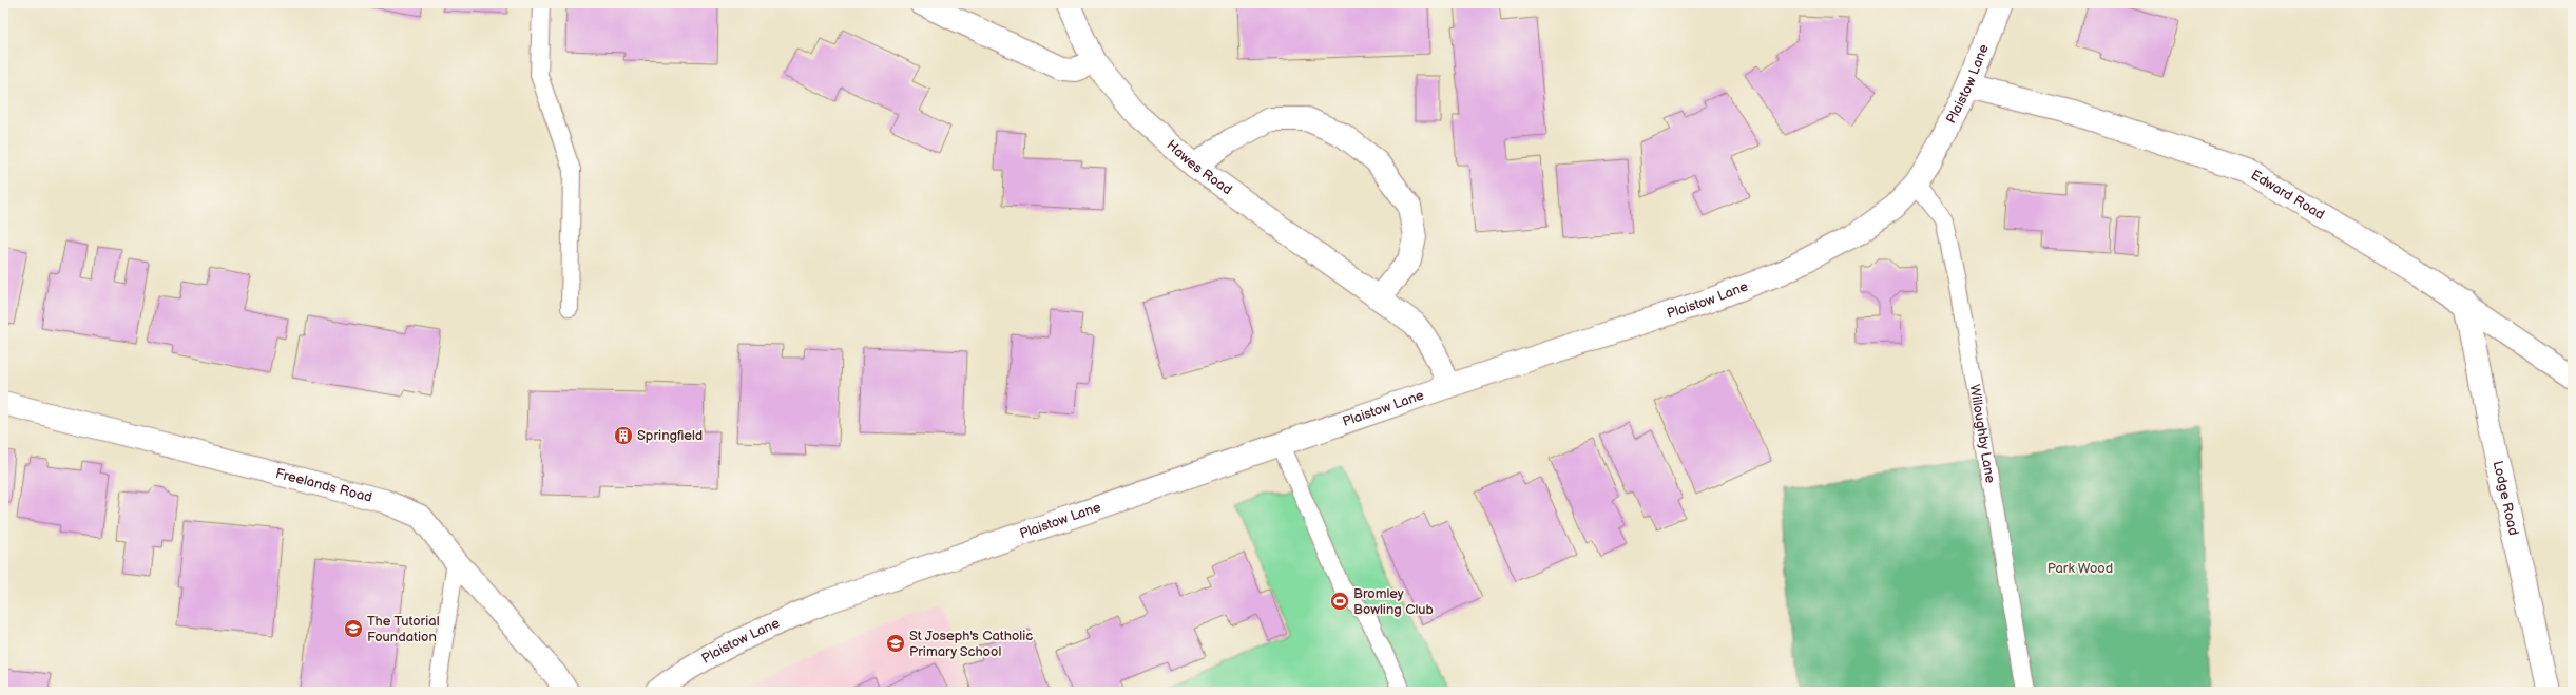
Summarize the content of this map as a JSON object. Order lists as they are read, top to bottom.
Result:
{
  "streets": {
    "street": [
      "Plaistow Lane",
      "Hawes Road",
      "Edward Road",
      "Freelands Road",
      "Lodge Road"
    ],
    "lane": ["Willoughby Lane"]
  },
  "crossings": [
    ["Plaistow Lane", "Hawes Road"],
    ["Plaistow Lane", "Edward Road"],
    ["Plaistow Lane", "Willoughby Lane"],
    ["Edward Road", "Lodge Road"]
  ],
  "parks": ["Park Wood"],
  "places": {
    "building": ["Springfield"],
    "sports": ["Bromley Bowling Club"],
    "school or university": ["The Tutorial Foundation", "St Joseph's Catholic Primary School"]
  }
}
